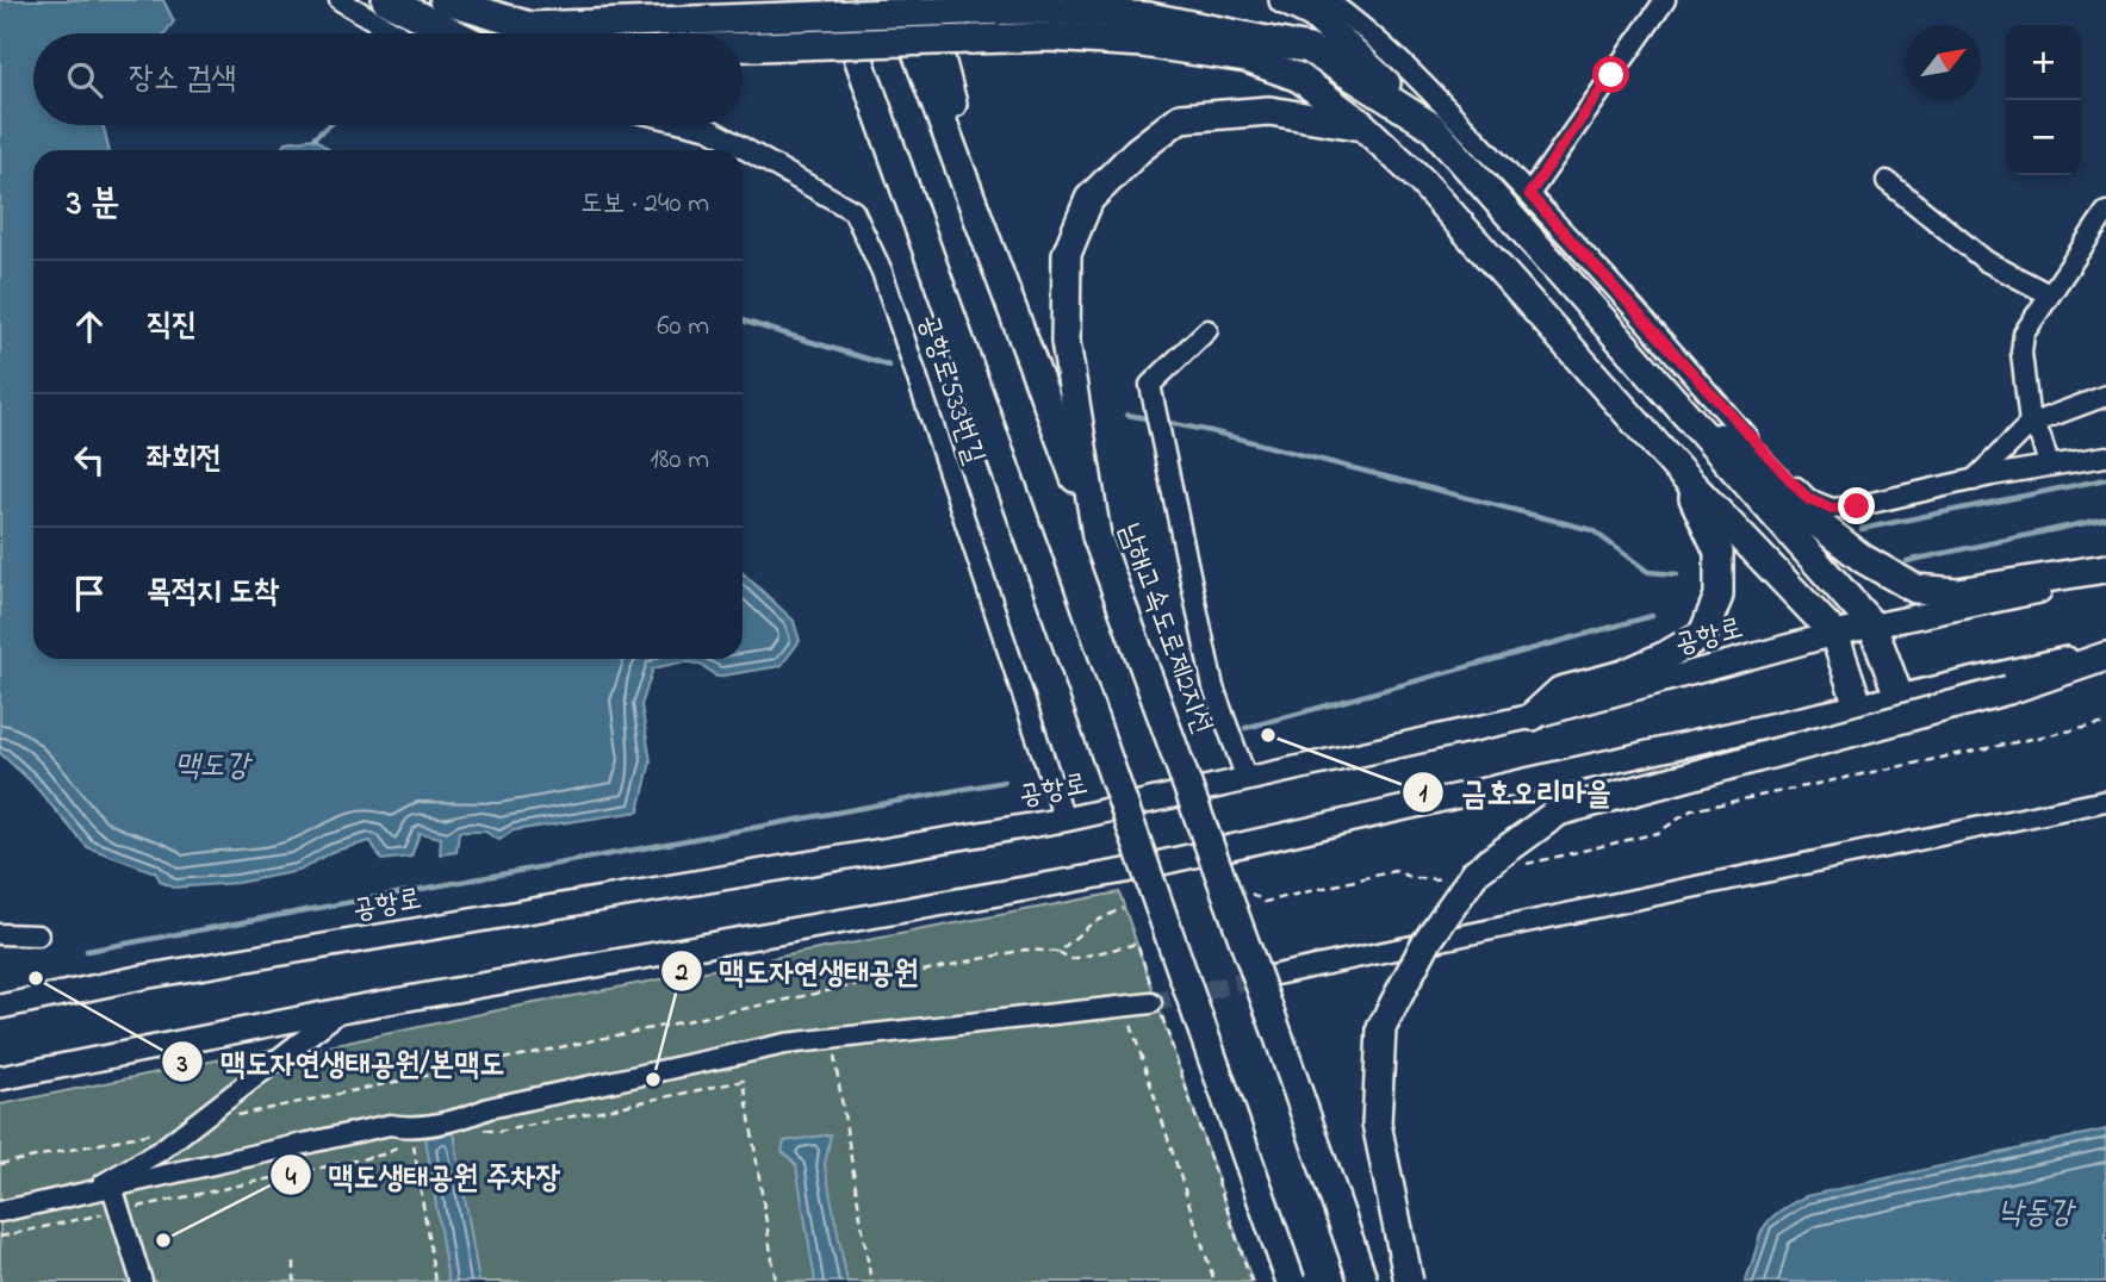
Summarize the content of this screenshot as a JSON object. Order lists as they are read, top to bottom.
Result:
{
  "streets": {
    "highway": ["남해고속도로제2지선"],
    "main road": ["공항로"],
    "street": ["공항로533번길"]
  },
  "crossings": [
    ["공항로533번길", "공항로"]
  ],
  "water": ["맥도강", "낙동강"],
  "places": [
    "금호오리마을",
    "맥도자연생태공원/본맥도",
    "맥도자연생태공원",
    "맥도생태공원 주차장"
  ],
  "north": "top right",
  "page": {
    "map_buttons": ["+", "−"],
    "search": "장소 검색",
    "heading": ["3 분", "도보 · 240 m"],
    "list": [
      ["직진", "60 m"],
      ["좌회전", "180 m"],
      "목적지 도착"
    ]
  }
}
